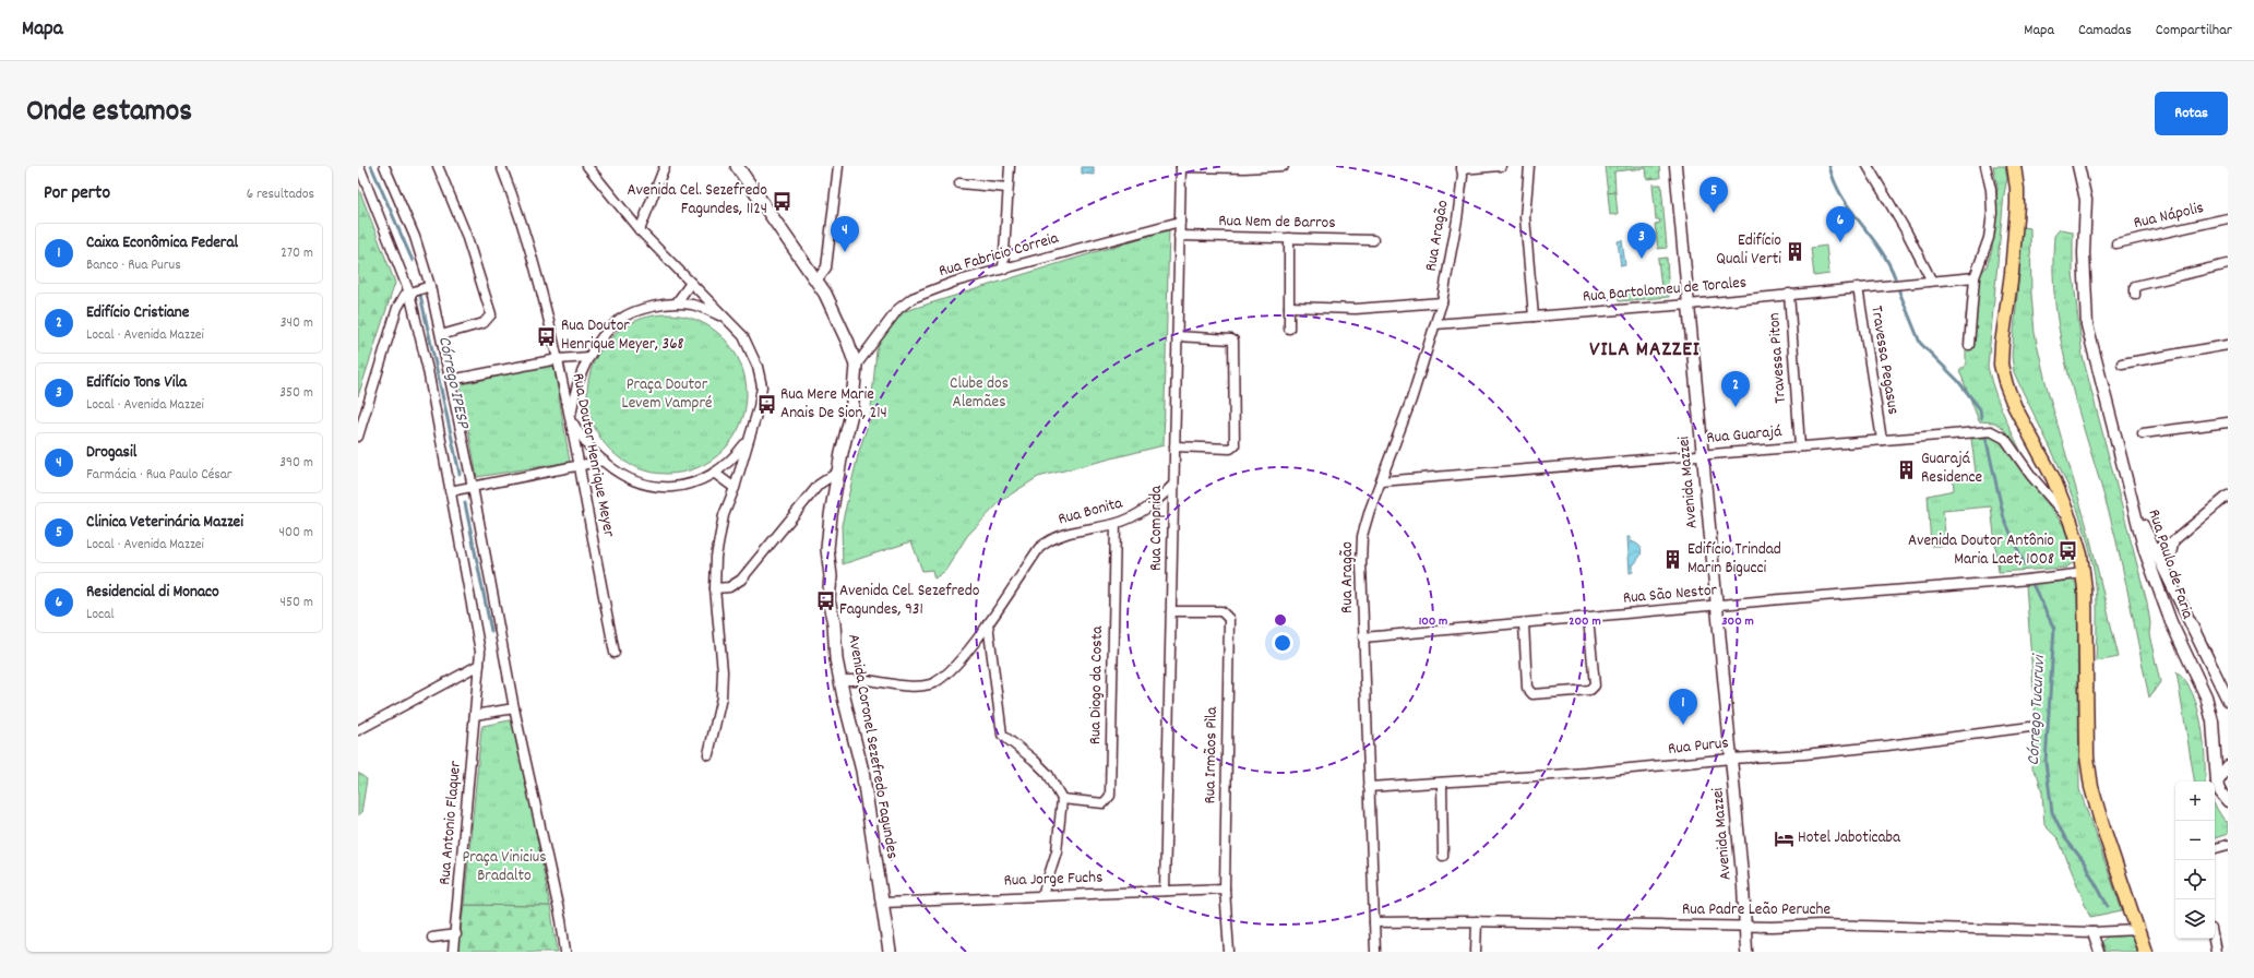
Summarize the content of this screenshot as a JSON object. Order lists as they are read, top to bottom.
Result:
{
  "streets": {
    "main road": ["Avenida Coronel Sezefredo Fagundes"],
    "street": [
      "Rua Nápolis",
      "Rua Nem de Barros",
      "Rua Aragão",
      "Rua Fabricio Correia",
      "Rua Bartolomeu de Torales",
      "Travessa Piton",
      "Travessa Pegasus",
      "Rua Guarajá",
      "Rua Doutor Henrique Meyer",
      "Avenida Mazzei",
      "Rua Bonita",
      "Rua Comprida",
      "Rua Paulo de Faria",
      "Rua São Nestor",
      "Rua Diogo da Costa",
      "Rua Purus",
      "Rua Irmãos Pìla",
      "Rua Antonio Flaquer",
      "Rua Jorge Fuchs",
      "Rua Padre Leão Peruche"
    ]
  },
  "crossings": [
    ["Rua Nem de Barros", "Rua Comprida"],
    ["Rua Aragão", "Rua Bartolomeu de Torales"],
    ["Rua Aragão", "Rua Guarajá"],
    ["Rua Aragão", "Rua São Nestor"],
    ["Rua Aragão", "Rua Purus"],
    ["Rua Aragão", "Rua Padre Leão Peruche"],
    ["Rua Fabricio Correia", "Rua Comprida"],
    ["Rua Fabricio Correia", "Avenida Coronel Sezefredo Fagundes"],
    ["Rua Bartolomeu de Torales", "Travessa Piton"],
    ["Rua Bartolomeu de Torales", "Travessa Pegasus"],
    ["Rua Bartolomeu de Torales", "Avenida Mazzei"],
    ["Travessa Piton", "Rua Guarajá"],
    ["Travessa Pegasus", "Rua Guarajá"],
    ["Rua Guarajá", "Avenida Mazzei"],
    ["Avenida Mazzei", "Rua São Nestor"],
    ["Avenida Mazzei", "Rua Purus"],
    ["Avenida Mazzei", "Rua Padre Leão Peruche"],
    ["Rua Bonita", "Rua Comprida"],
    ["Rua Bonita", "Rua Diogo da Costa"],
    ["Rua Bonita", "Avenida Coronel Sezefredo Fagundes"],
    ["Rua Comprida", "Rua Irmãos Pìla"],
    ["Rua Comprida", "Rua Jorge Fuchs"],
    ["Avenida Coronel Sezefredo Fagundes", "Rua Jorge Fuchs"],
    ["Rua Irmãos Pìla", "Rua Jorge Fuchs"]
  ],
  "districts": ["VILA MAZZEI"],
  "water": ["Córrego IPESP", "Córrego Tucuruvi"],
  "parks": ["Clube dos Alemães", "Praça Doutor Levem Vampré", "Praça Vinicius Bradalto"],
  "places": {
    "bus stop": [
      "Avenida Cel. Sezefredo Fagundes, 1124",
      "Rua Doutor Henrique Meyer, 368",
      "Rua Mere Marie Anais De Sion, 214",
      "Avenida Doutor Antônio Maria Laet, 1008",
      "Avenida Cel. Sezefredo Fagundes, 931"
    ],
    "building": ["Edifício Quali Verti", "Guarajá Residence", "Edifício Trindad Marin Bigucci"],
    "hotel": ["Hotel Jaboticaba"]
  },
  "page": {
    "header": "Mapa",
    "nav": ["Mapa", "Camadas", "Compartilhar"],
    "title": "Onde estamos",
    "buttons": "Rotas",
    "heading": ["Por perto", "6 resultados"],
    "pins": [
      "5",
      "6",
      "4",
      "3",
      "2",
      "1"
    ],
    "list": [
      {
        "mark": "1",
        "name": "Caixa Econômica Federal",
        "note": "Banco · Rua Purus",
        "value": "270 m"
      },
      {
        "mark": "2",
        "name": "Edifício Cristiane",
        "note": "Local · Avenida Mazzei",
        "value": "340 m"
      },
      {
        "mark": "3",
        "name": "Edifício Tons Vila",
        "note": "Local · Avenida Mazzei",
        "value": "350 m"
      },
      {
        "mark": "4",
        "name": "Drogasil",
        "note": "Farmácia · Rua Paulo César",
        "value": "390 m"
      },
      {
        "mark": "5",
        "name": "Clinica Veterinária Mazzei",
        "note": "Local · Avenida Mazzei",
        "value": "400 m"
      },
      {
        "mark": "6",
        "name": "Residencial di Monaco",
        "note": "Local",
        "value": "450 m"
      }
    ],
    "map_buttons": ["+", "−"]
  },
  "rings": ["100 m", "200 m", "300 m"]
}
